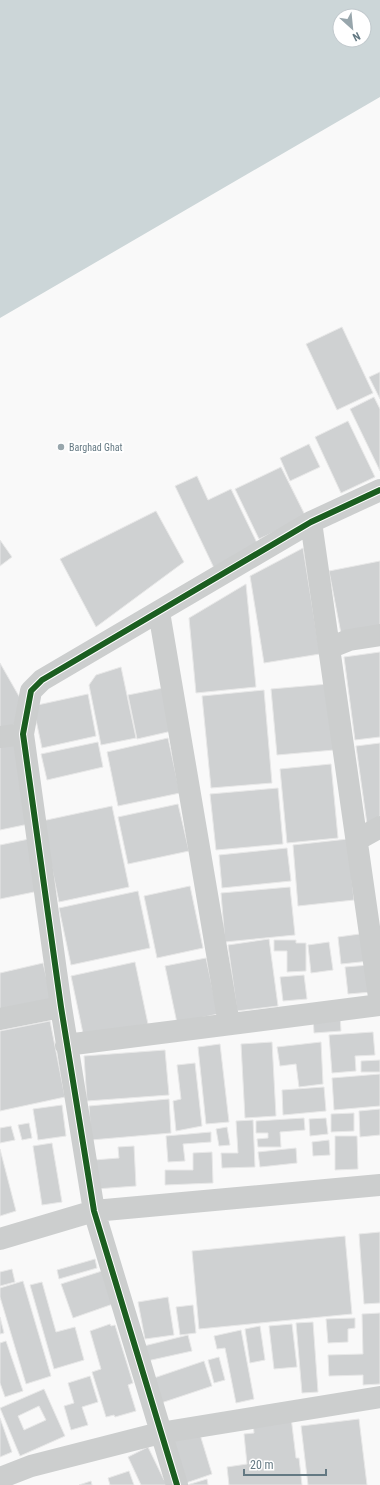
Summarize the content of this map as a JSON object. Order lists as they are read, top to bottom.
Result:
{
  "places": ["Barghad Ghat"],
  "scale_bar": "20 m",
  "north": "bottom right"
}
